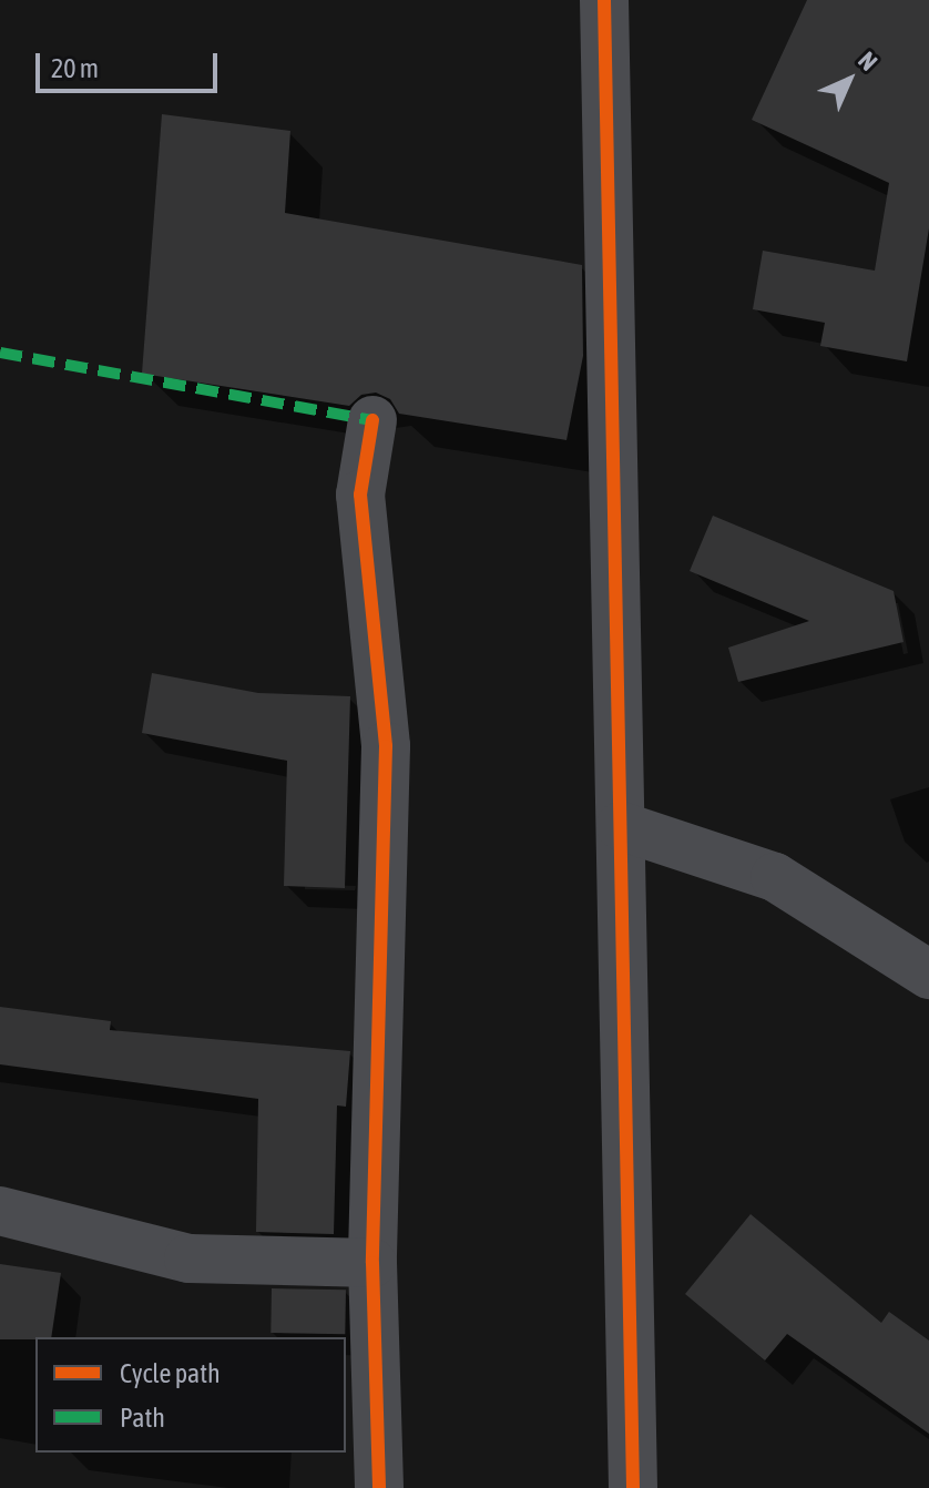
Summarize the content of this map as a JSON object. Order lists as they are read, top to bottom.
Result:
{
  "legend": ["Cycle path", "Path"],
  "scale_bar": "20 m",
  "north": "top right"
}
